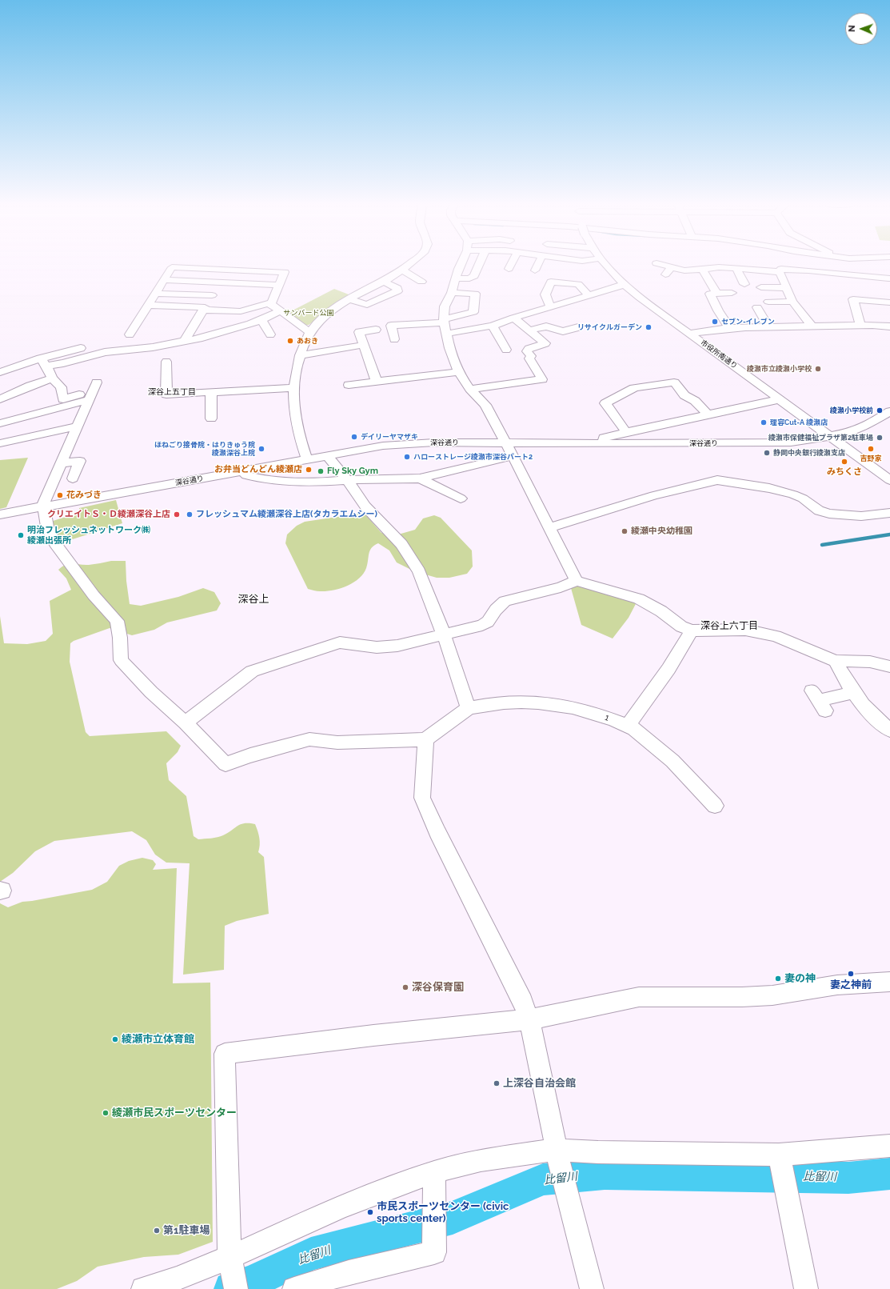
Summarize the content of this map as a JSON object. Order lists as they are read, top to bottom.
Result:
{
  "streets": {
    "street": ["市役所南通り", "深谷通り", "1"]
  },
  "crossings": [
    ["市役所南通り", "深谷通り"]
  ],
  "districts": ["深谷上五丁目", "深谷上", "深谷上六丁目"],
  "water": ["比留川"],
  "parks": ["サンバード公園"],
  "places": [
    "セブン-イレブン",
    "リサイクルガーデン",
    "あおき",
    "綾瀬市立綾瀬小学校",
    "綾瀬小学校前",
    "理容Cut-A 綾瀬店",
    "デイリーヤマザキ",
    "綾瀬市保健福祉プラザ第2駐車場",
    "ほねごり接骨院・はりきゅう院 綾瀬深谷上院",
    "吉野家",
    "静岡中央銀行綾瀬支店",
    "ハローストレージ綾瀬市深谷パート2",
    "みちくさ",
    "お弁当どんどん綾瀬店",
    "Fly Sky Gym",
    "花みづき",
    "クリエイトＳ・Ｄ綾瀬深谷上店",
    "フレッシュマム綾瀬深谷上店(タカラエムシー)",
    "綾瀬中央幼稚園",
    "明治フレッシュネットワーク㈱ 綾瀬出張所",
    "妻之神前",
    "妻の神",
    "深谷保育園",
    "綾瀬市立体育館",
    "上深谷自治会館",
    "綾瀬市民スポーツセンター",
    "市民スポーツセンター (civic sports center)",
    "第1駐車場"
  ],
  "north": "left"
}
